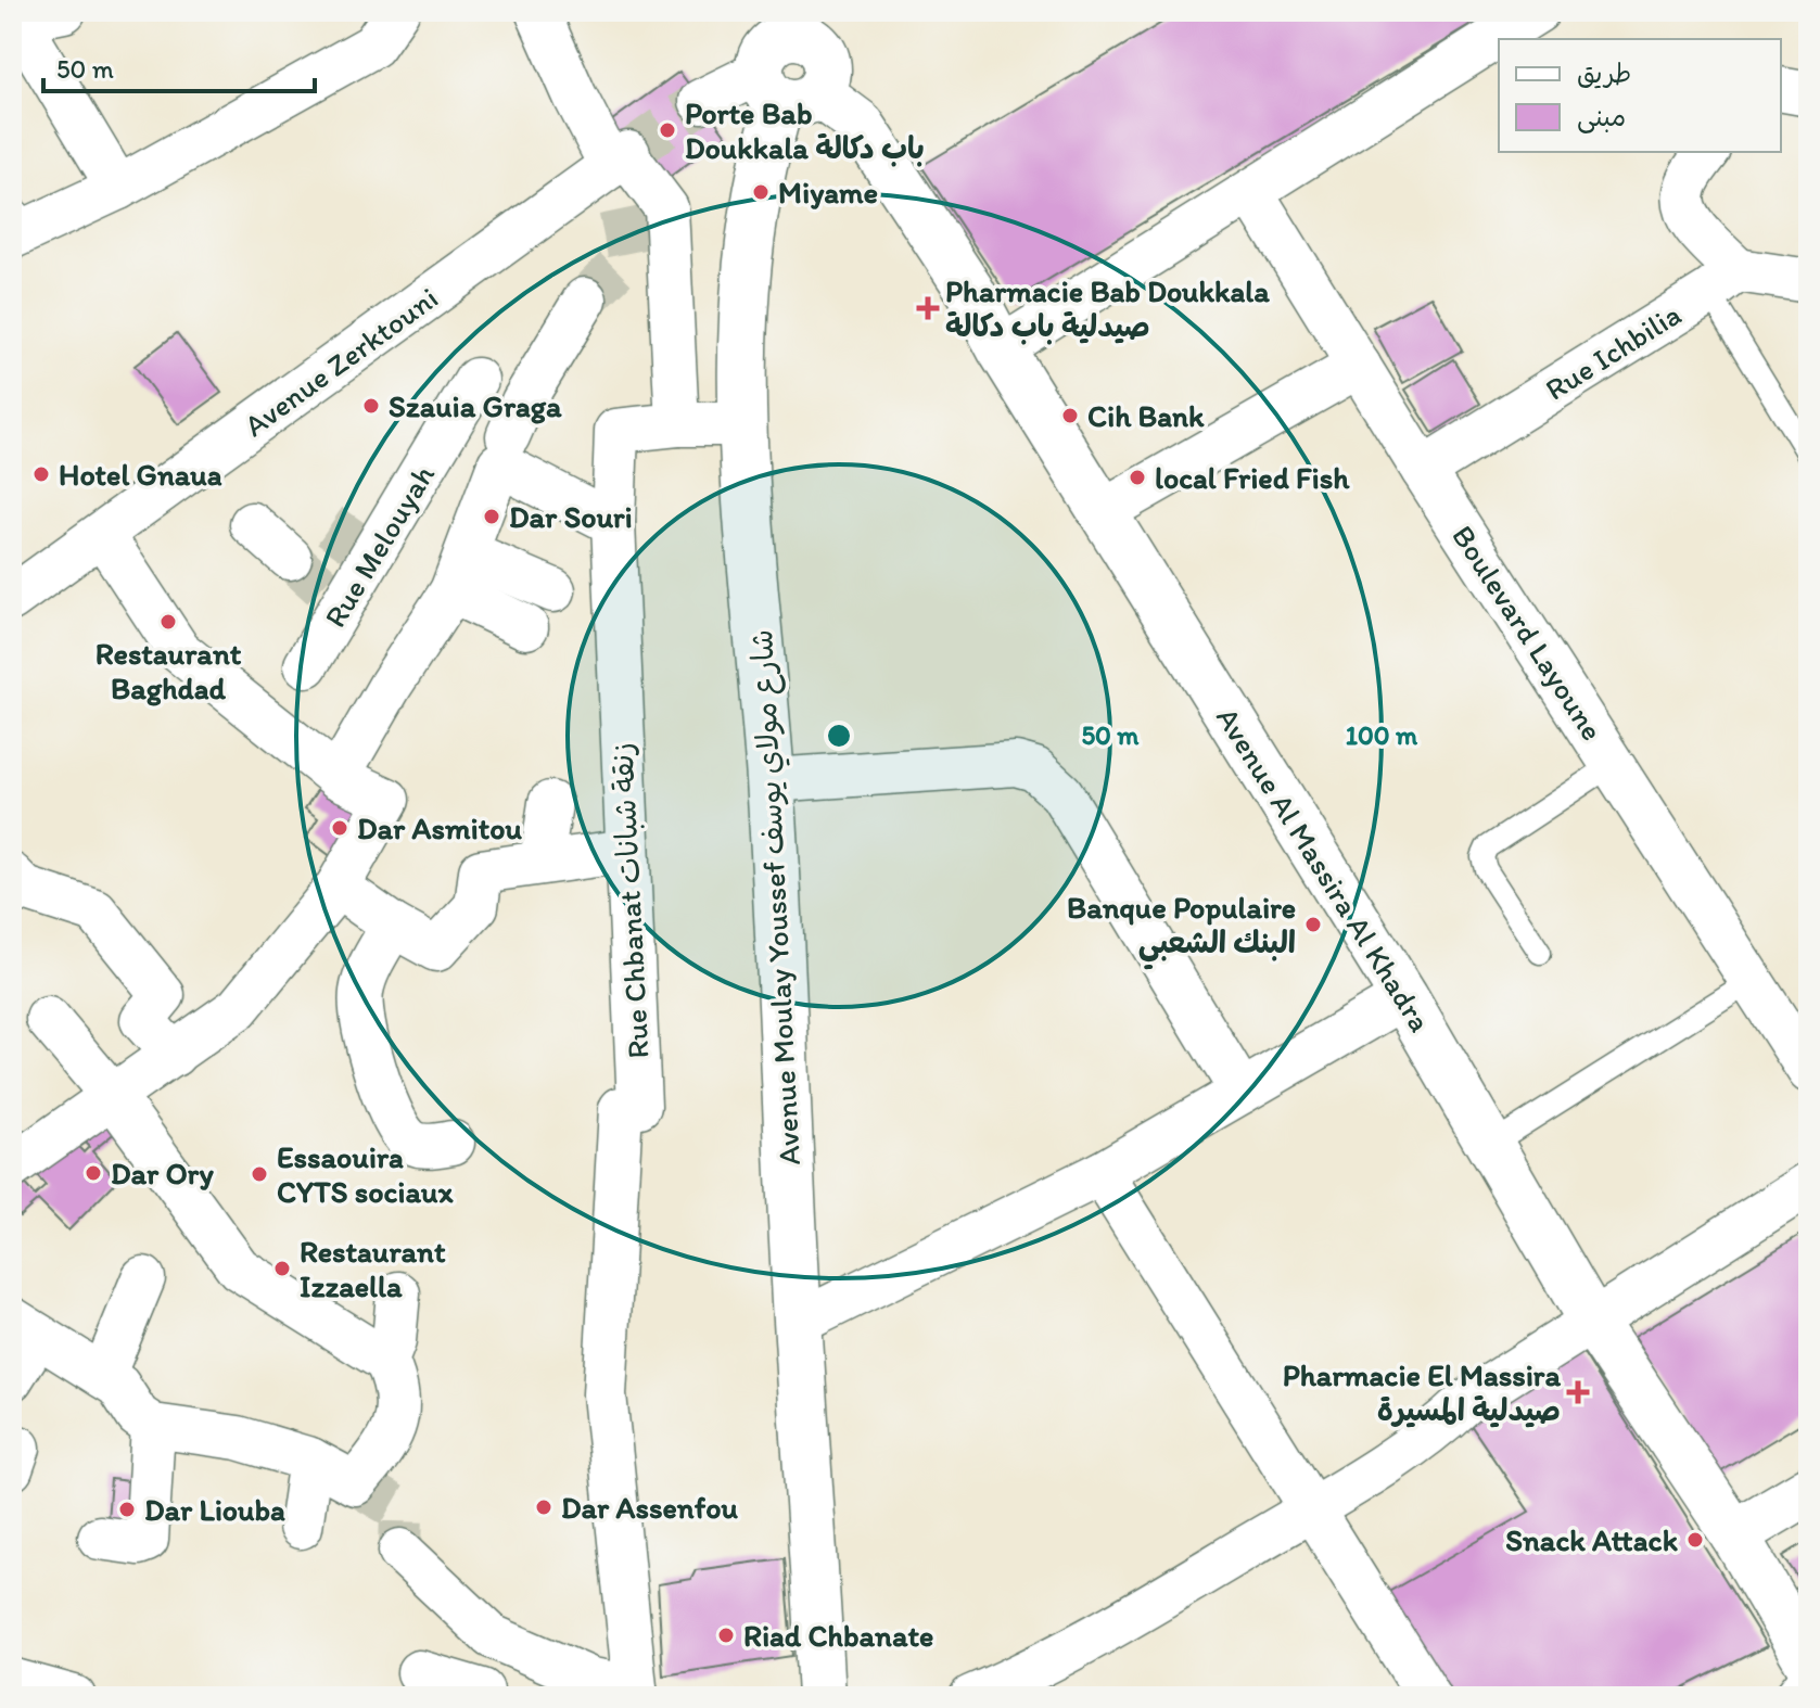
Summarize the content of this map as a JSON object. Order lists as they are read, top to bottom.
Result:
{
  "streets": {
    "street": [
      "Rue Ichbilia",
      "Avenue Zerktouni",
      "Rue Melouyah",
      "Boulevard Layoune",
      "Avenue Al Massira Al Khadra",
      "Avenue Moulay Youssef شارع مولاي يوسف",
      "Rue Chbanat زنقة شبانات"
    ]
  },
  "crossings": [
    ["Rue Ichbilia", "Boulevard Layoune"],
    ["Avenue Al Massira Al Khadra", "Avenue Moulay Youssef شارع مولاي يوسف"]
  ],
  "places": {
    "other": [
      "Porte Bab Doukkala باب دكالة",
      "Miyame",
      "Szauia Graga",
      "Cih Bank",
      "Hotel Gnaua",
      "local Fried Fish",
      "Dar Souri",
      "Restaurant Baghdad",
      "Dar Asmitou",
      "Banque Populaire البنك الشعبي",
      "Dar Ory",
      "Essaouira CYTS sociaux",
      "Restaurant Izzaella",
      "Dar Assenfou",
      "Dar Liouba",
      "Snack Attack",
      "Riad Chbanate"
    ],
    "health": ["Pharmacie Bab Doukkala صيدلية باب دكالة", "Pharmacie El Massira صيدلية المسيرة"]
  },
  "legend": ["طريق", "مبنى"],
  "scale_bar": "50 m",
  "rings": ["50 m", "100 m"]
}
